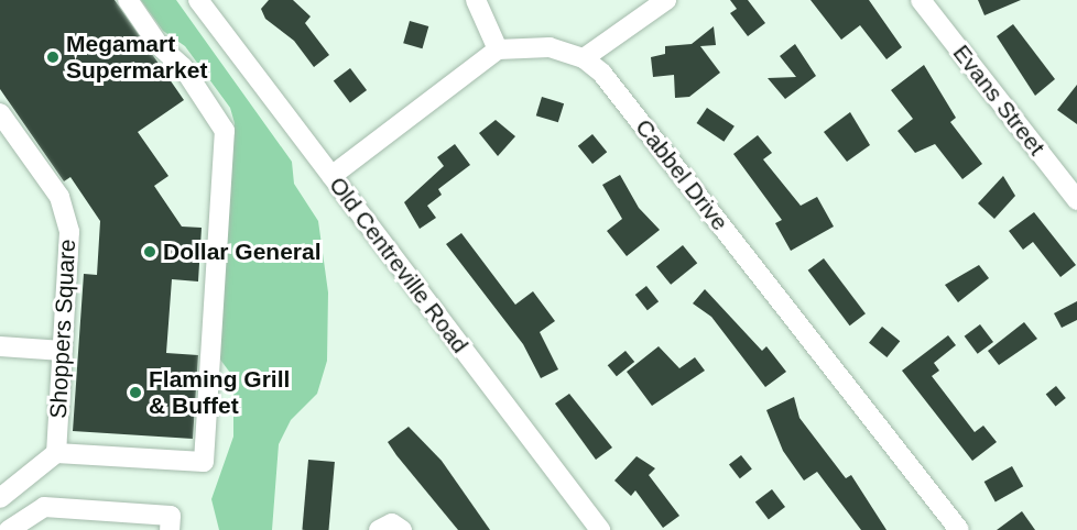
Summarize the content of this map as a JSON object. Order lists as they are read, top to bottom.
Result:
{
  "streets": {
    "street": [
      "Evans Street",
      "Cabbel Drive",
      "Old Centreville Road",
      "Shoppers Square"
    ]
  },
  "places": ["Megamart Supermarket", "Dollar General", "Flaming Grill & Buffet"]
}
